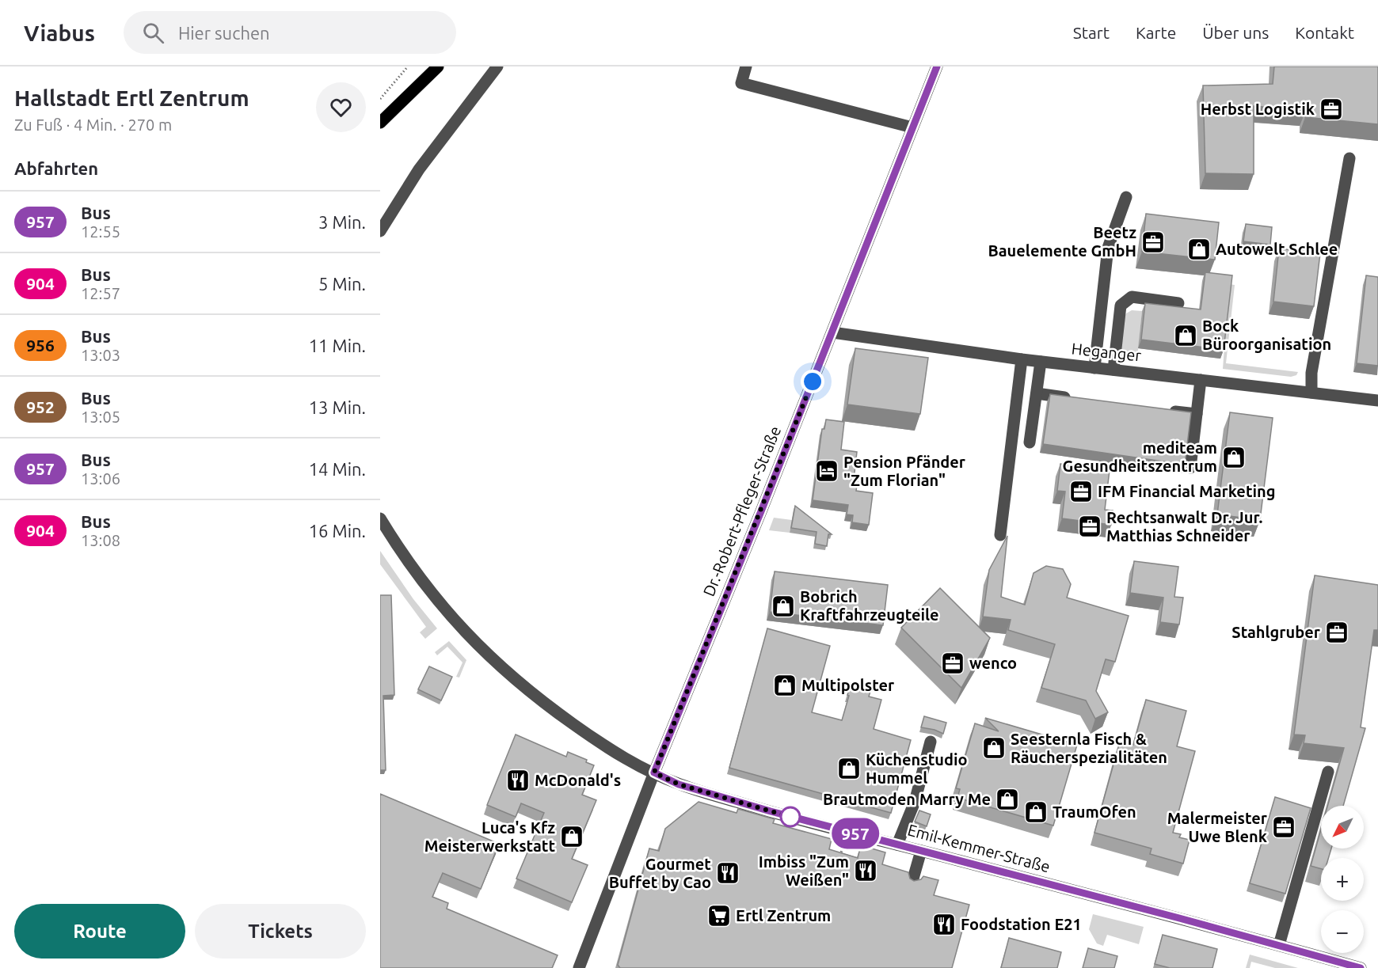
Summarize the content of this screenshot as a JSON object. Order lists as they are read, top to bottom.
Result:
{
  "streets": {
    "street": ["Heganger", "Dr.-Robert-Pfleger-Straße", "Emil-Kemmer-Straße"]
  },
  "crossings": [
    ["Heganger", "Dr.-Robert-Pfleger-Straße"],
    ["Dr.-Robert-Pfleger-Straße", "Emil-Kemmer-Straße"]
  ],
  "places": {
    "office": [
      "Herbst Logistik",
      "Beetz Bauelemente GmbH",
      "IFM Financial Marketing",
      "Rechtsanwalt Dr. Jur. Matthias Schneider",
      "Stahlgruber",
      "wenco",
      "Malermeister Uwe Blenk"
    ],
    "shop": [
      "Autowelt Schlee",
      "Bock Büroorganisation",
      "mediteam Gesundheitszentrum",
      "Bobrich Kraftfahrzeugteile",
      "Multipolster",
      "Seesternla Fisch & Räucherspezialitäten",
      "Küchenstudio Hummel",
      "Brautmoden Marry Me",
      "TraumOfen",
      "Luca's Kfz Meisterwerkstatt"
    ],
    "hotel": ["Pension Pfänder \"Zum Florian\""],
    "restaurant": [
      "McDonald's",
      "Imbiss \"Zum Weißen\"",
      "Gourmet Buffet by Cao",
      "Foodstation E21"
    ],
    "supermarket": ["Ertl Zentrum"]
  },
  "lines": ["bus line 957"],
  "north": "bottom left",
  "page": {
    "header": "Viabus",
    "search": "Hier suchen",
    "nav": [
      "Start",
      "Karte",
      "Über uns",
      "Kontakt"
    ],
    "heading": [
      ["Hallstadt Ertl Zentrum", "Zu Fuß · 4 Min. · 270 m"],
      "Abfahrten"
    ],
    "on_map": "957",
    "list": [
      {
        "mark": "957",
        "name": "Bus",
        "note": "12:55",
        "value": "3 Min."
      },
      {
        "mark": "904",
        "name": "Bus",
        "note": "12:57",
        "value": "5 Min."
      },
      {
        "mark": "956",
        "name": "Bus",
        "note": "13:03",
        "value": "11 Min."
      },
      {
        "mark": "952",
        "name": "Bus",
        "note": "13:05",
        "value": "13 Min."
      },
      {
        "mark": "957",
        "name": "Bus",
        "note": "13:06",
        "value": "14 Min."
      },
      {
        "mark": "904",
        "name": "Bus",
        "note": "13:08",
        "value": "16 Min."
      }
    ],
    "map_buttons": ["+", "−"],
    "buttons": ["Route", "Tickets"]
  }
}
